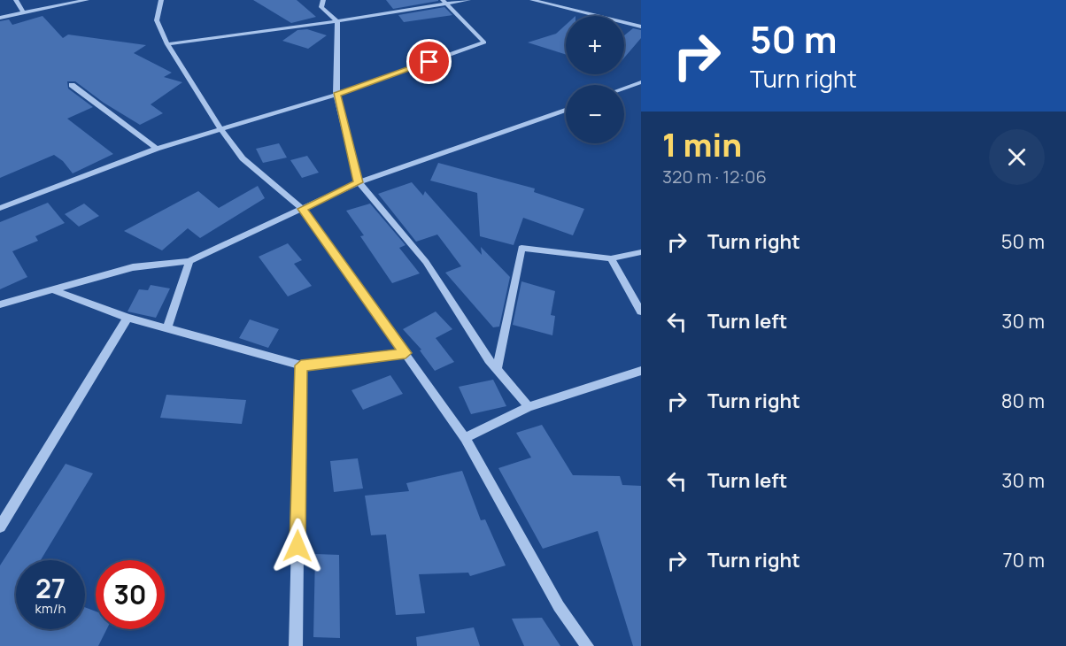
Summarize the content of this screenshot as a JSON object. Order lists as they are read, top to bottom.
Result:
{
  "page": {
    "turn": ["50 m", "Turn right"],
    "map_buttons": ["+", "−"],
    "heading": ["1 min", "320 m · 12:06"],
    "list": [
      {
        "name": "Turn right",
        "value": "50 m"
      },
      {
        "name": "Turn left",
        "value": "30 m"
      },
      {
        "name": "Turn right",
        "value": "80 m"
      },
      {
        "name": "Turn left",
        "value": "30 m"
      },
      {
        "name": "Turn right",
        "value": "70 m"
      }
    ],
    "speed": "27 km/h",
    "limit": "30"
  }
}
